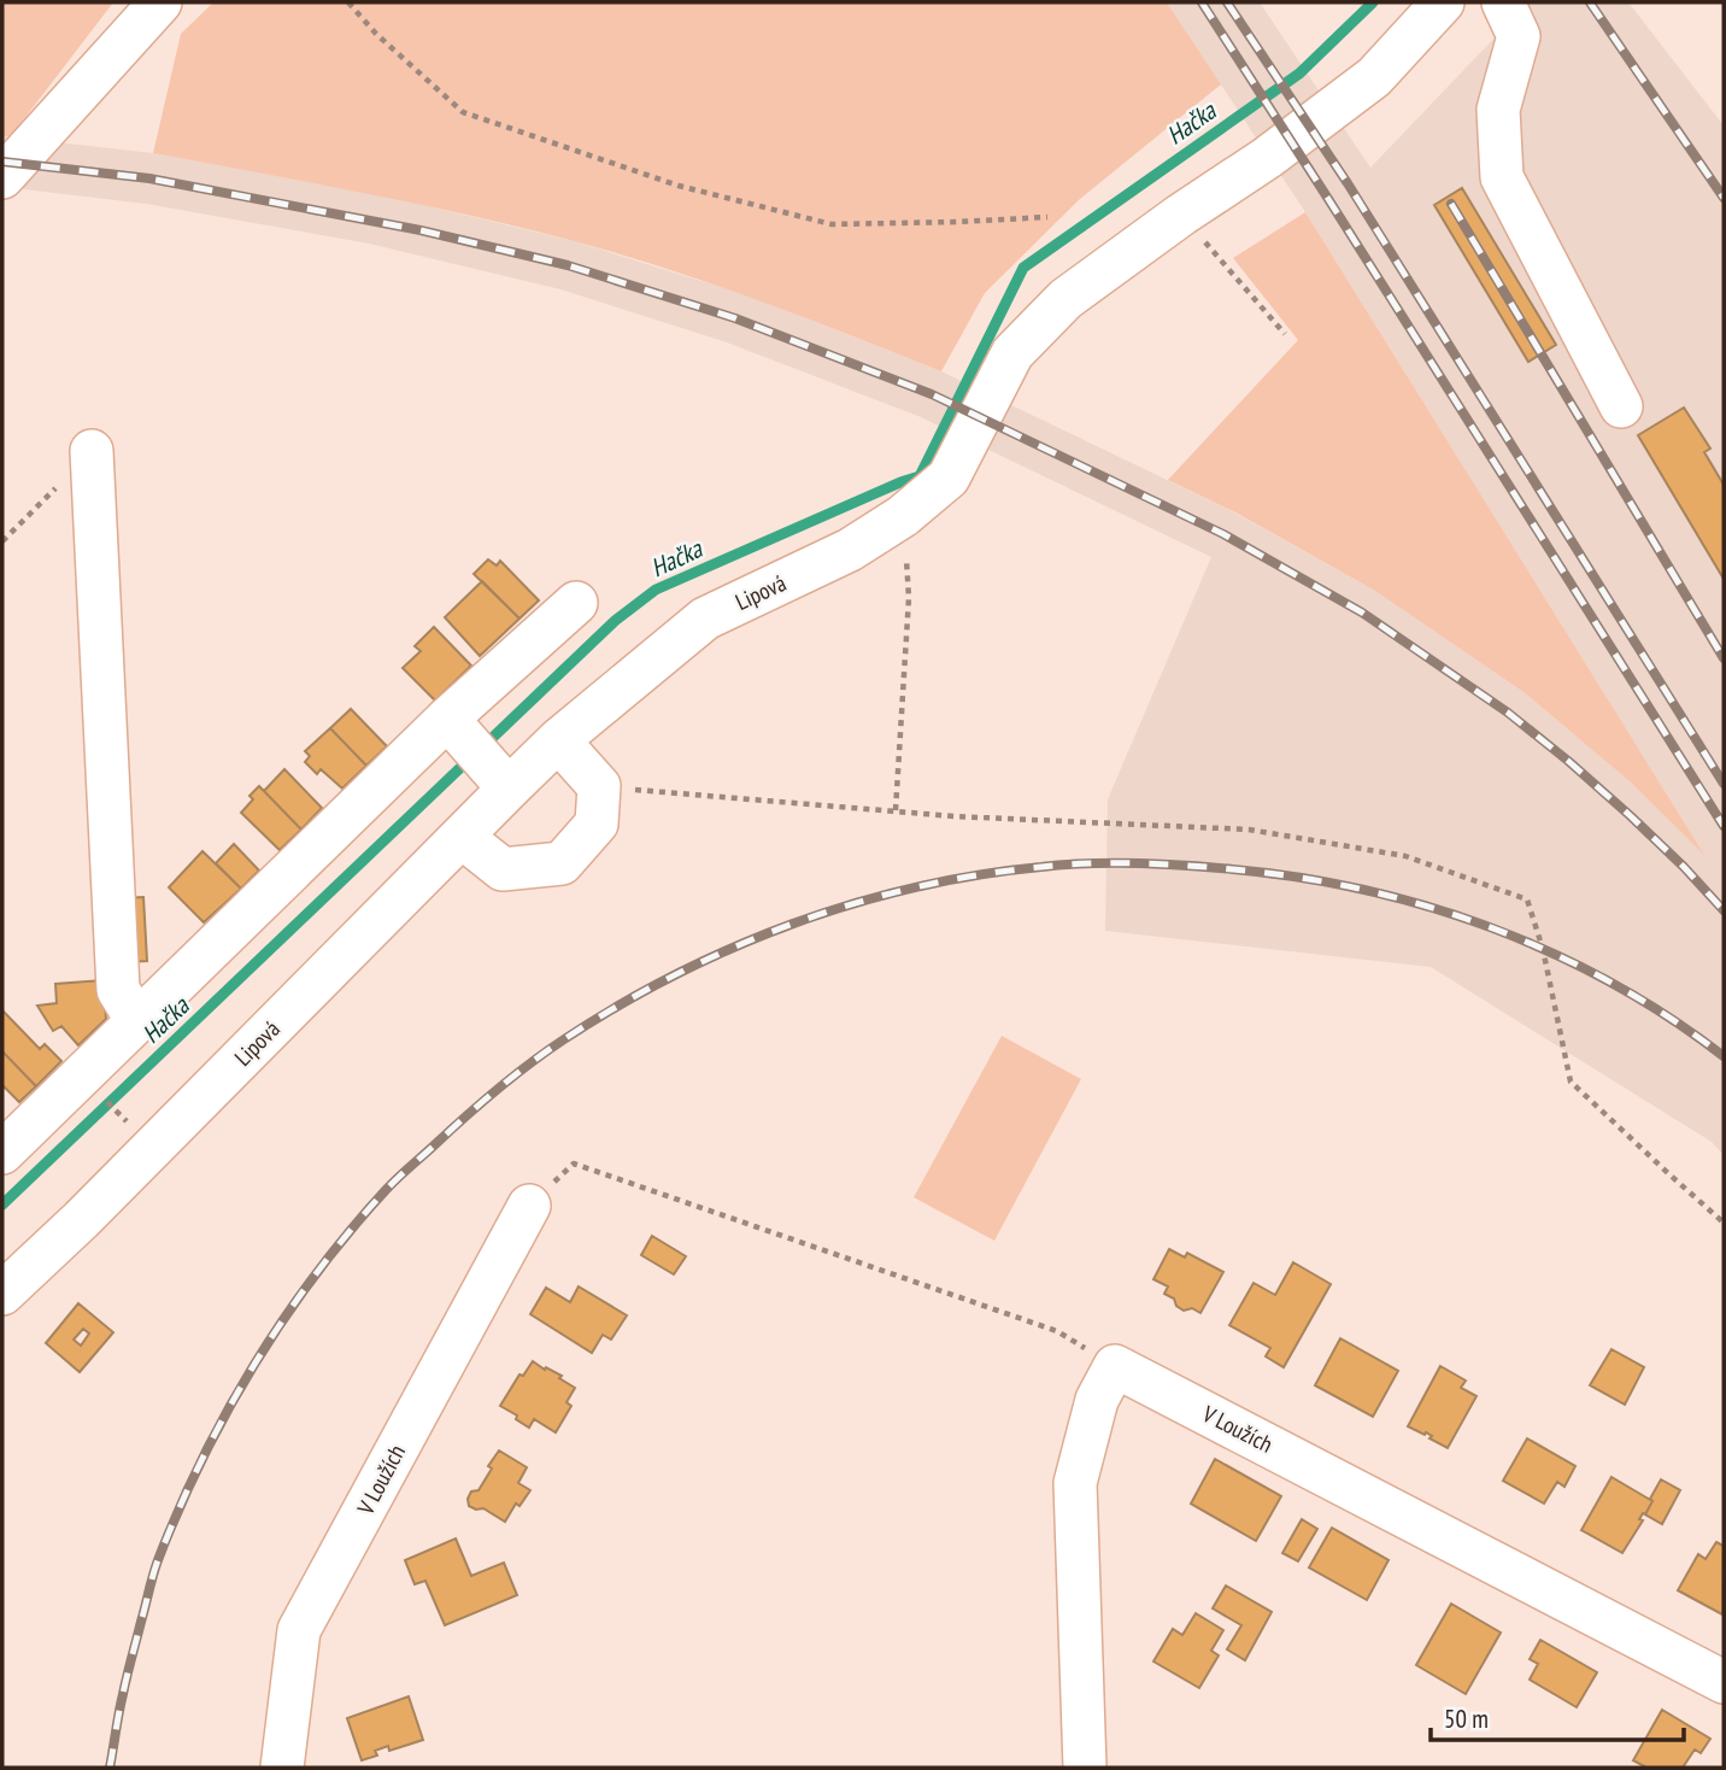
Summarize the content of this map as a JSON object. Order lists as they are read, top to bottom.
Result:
{
  "streets": {
    "street": ["Lipová", "V Loužích"]
  },
  "water": ["Hačka"],
  "scale_bar": "50 m"
}
